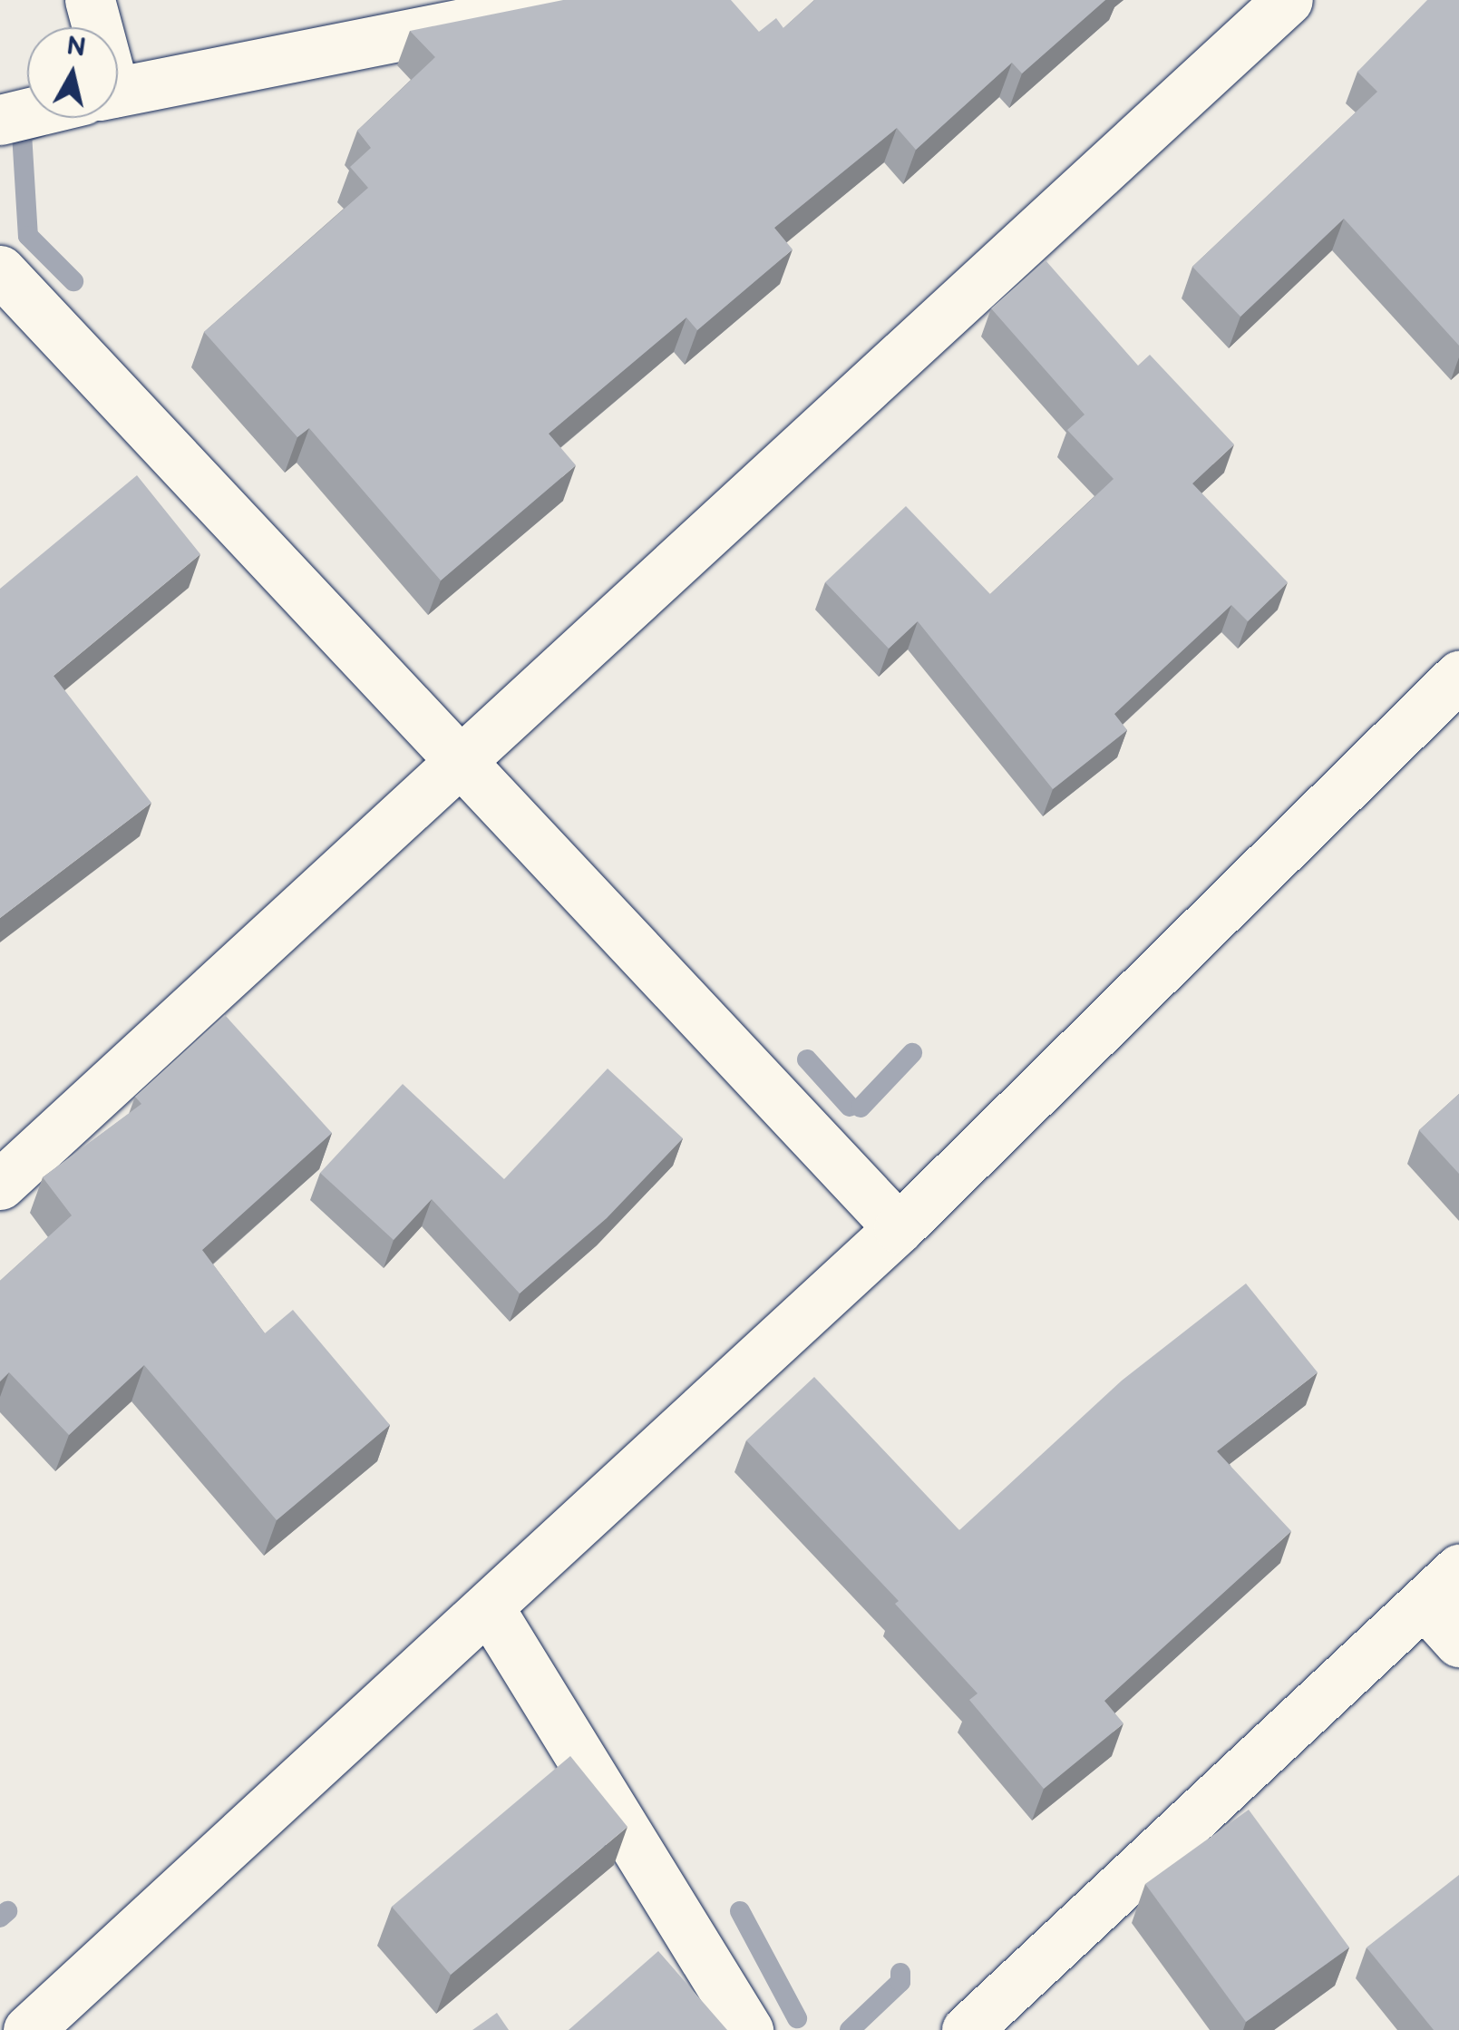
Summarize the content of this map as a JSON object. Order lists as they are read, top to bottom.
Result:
{
  "north": "top"
}
